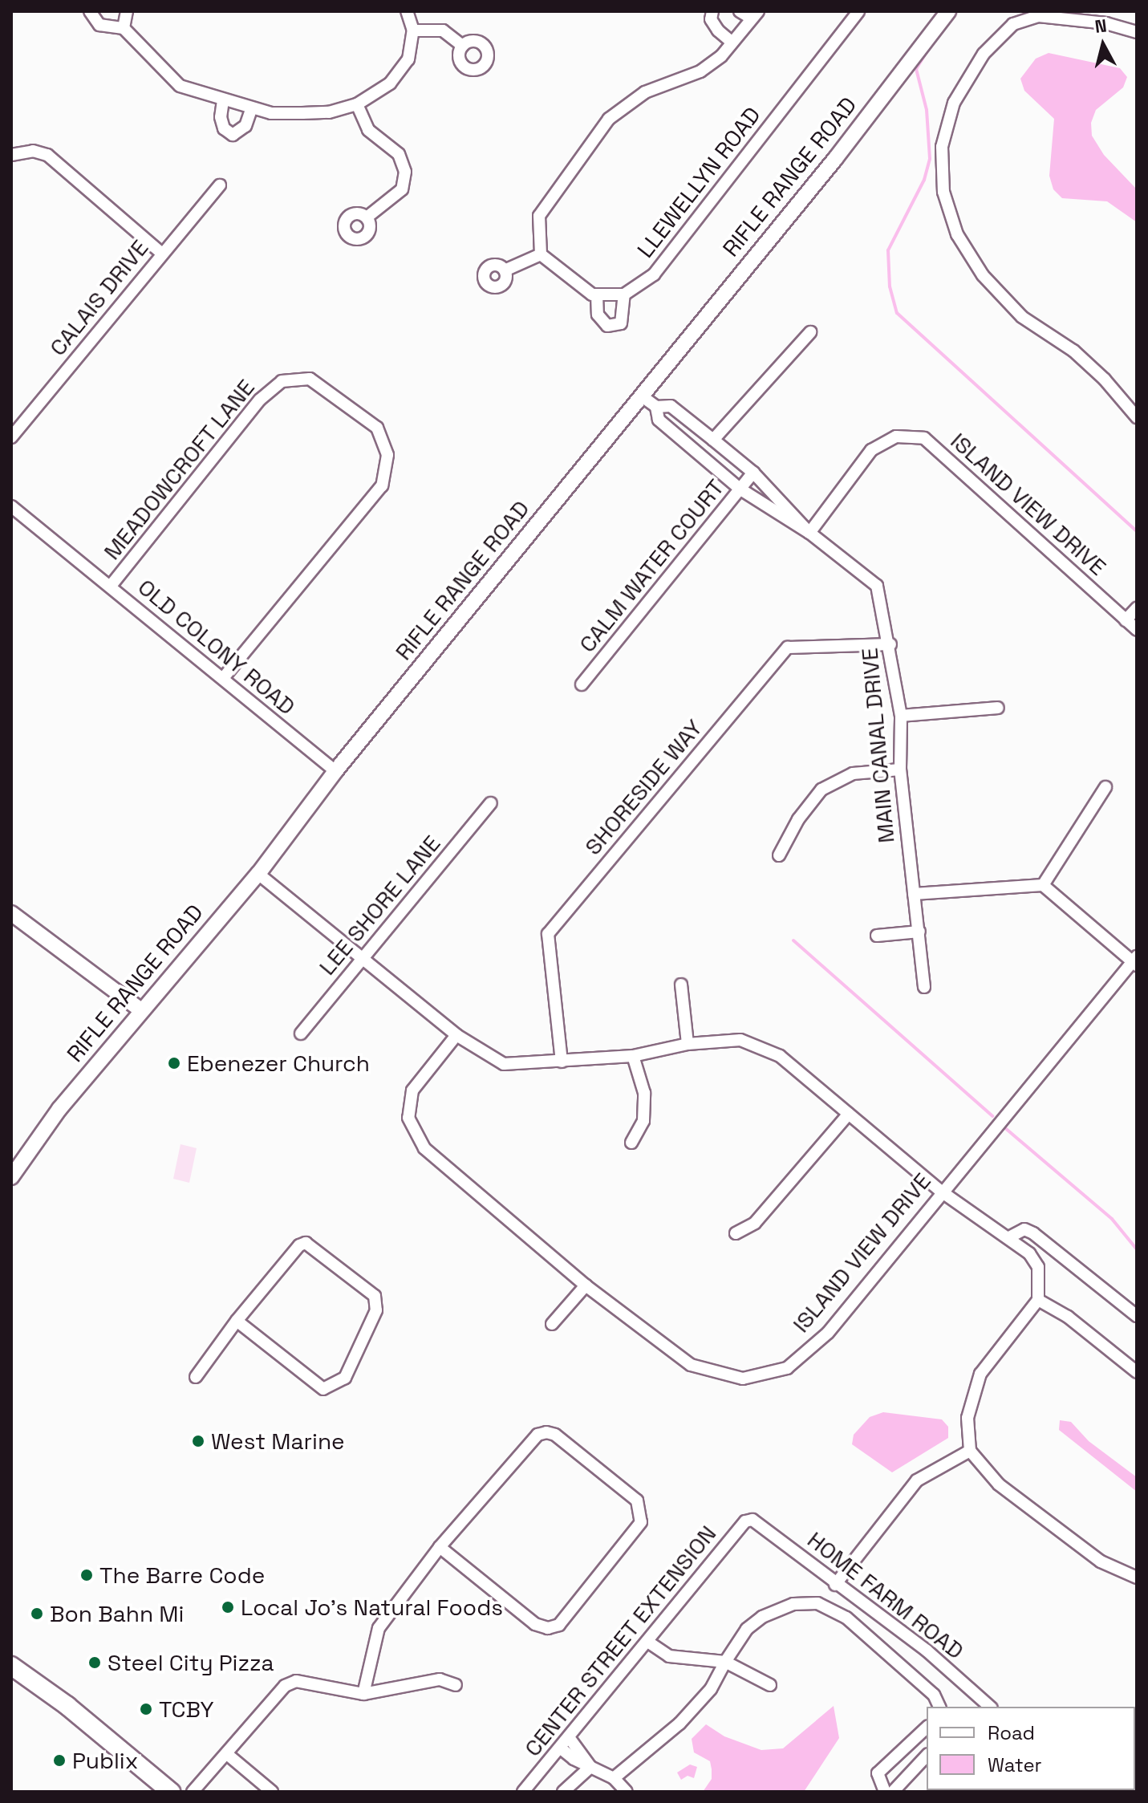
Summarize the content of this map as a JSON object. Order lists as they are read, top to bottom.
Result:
{
  "streets": {
    "main road": ["RIFLE RANGE ROAD"],
    "street": [
      "LLEWELLYN ROAD",
      "CALAIS DRIVE",
      "MEADOWCROFT LANE",
      "ISLAND VIEW DRIVE",
      "CALM WATER COURT",
      "OLD COLONY ROAD",
      "MAIN CANAL DRIVE",
      "SHORESIDE WAY",
      "LEE SHORE LANE",
      "HOME FARM ROAD",
      "CENTER STREET EXTENSION"
    ]
  },
  "crossings": [
    ["RIFLE RANGE ROAD", "OLD COLONY ROAD"],
    ["RIFLE RANGE ROAD", "MAIN CANAL DRIVE"],
    ["MEADOWCROFT LANE", "OLD COLONY ROAD"],
    ["ISLAND VIEW DRIVE", "MAIN CANAL DRIVE"],
    ["CALM WATER COURT", "MAIN CANAL DRIVE"],
    ["MAIN CANAL DRIVE", "SHORESIDE WAY"],
    ["HOME FARM ROAD", "CENTER STREET EXTENSION"]
  ],
  "places": [
    "Ebenezer Church",
    "West Marine",
    "The Barre Code",
    "Local Jo’s Natural Foods",
    "Bon Bahn Mi",
    "Steel City Pizza",
    "TCBY",
    "Publix"
  ],
  "legend": ["Road", "Water"],
  "north": "top"
}
